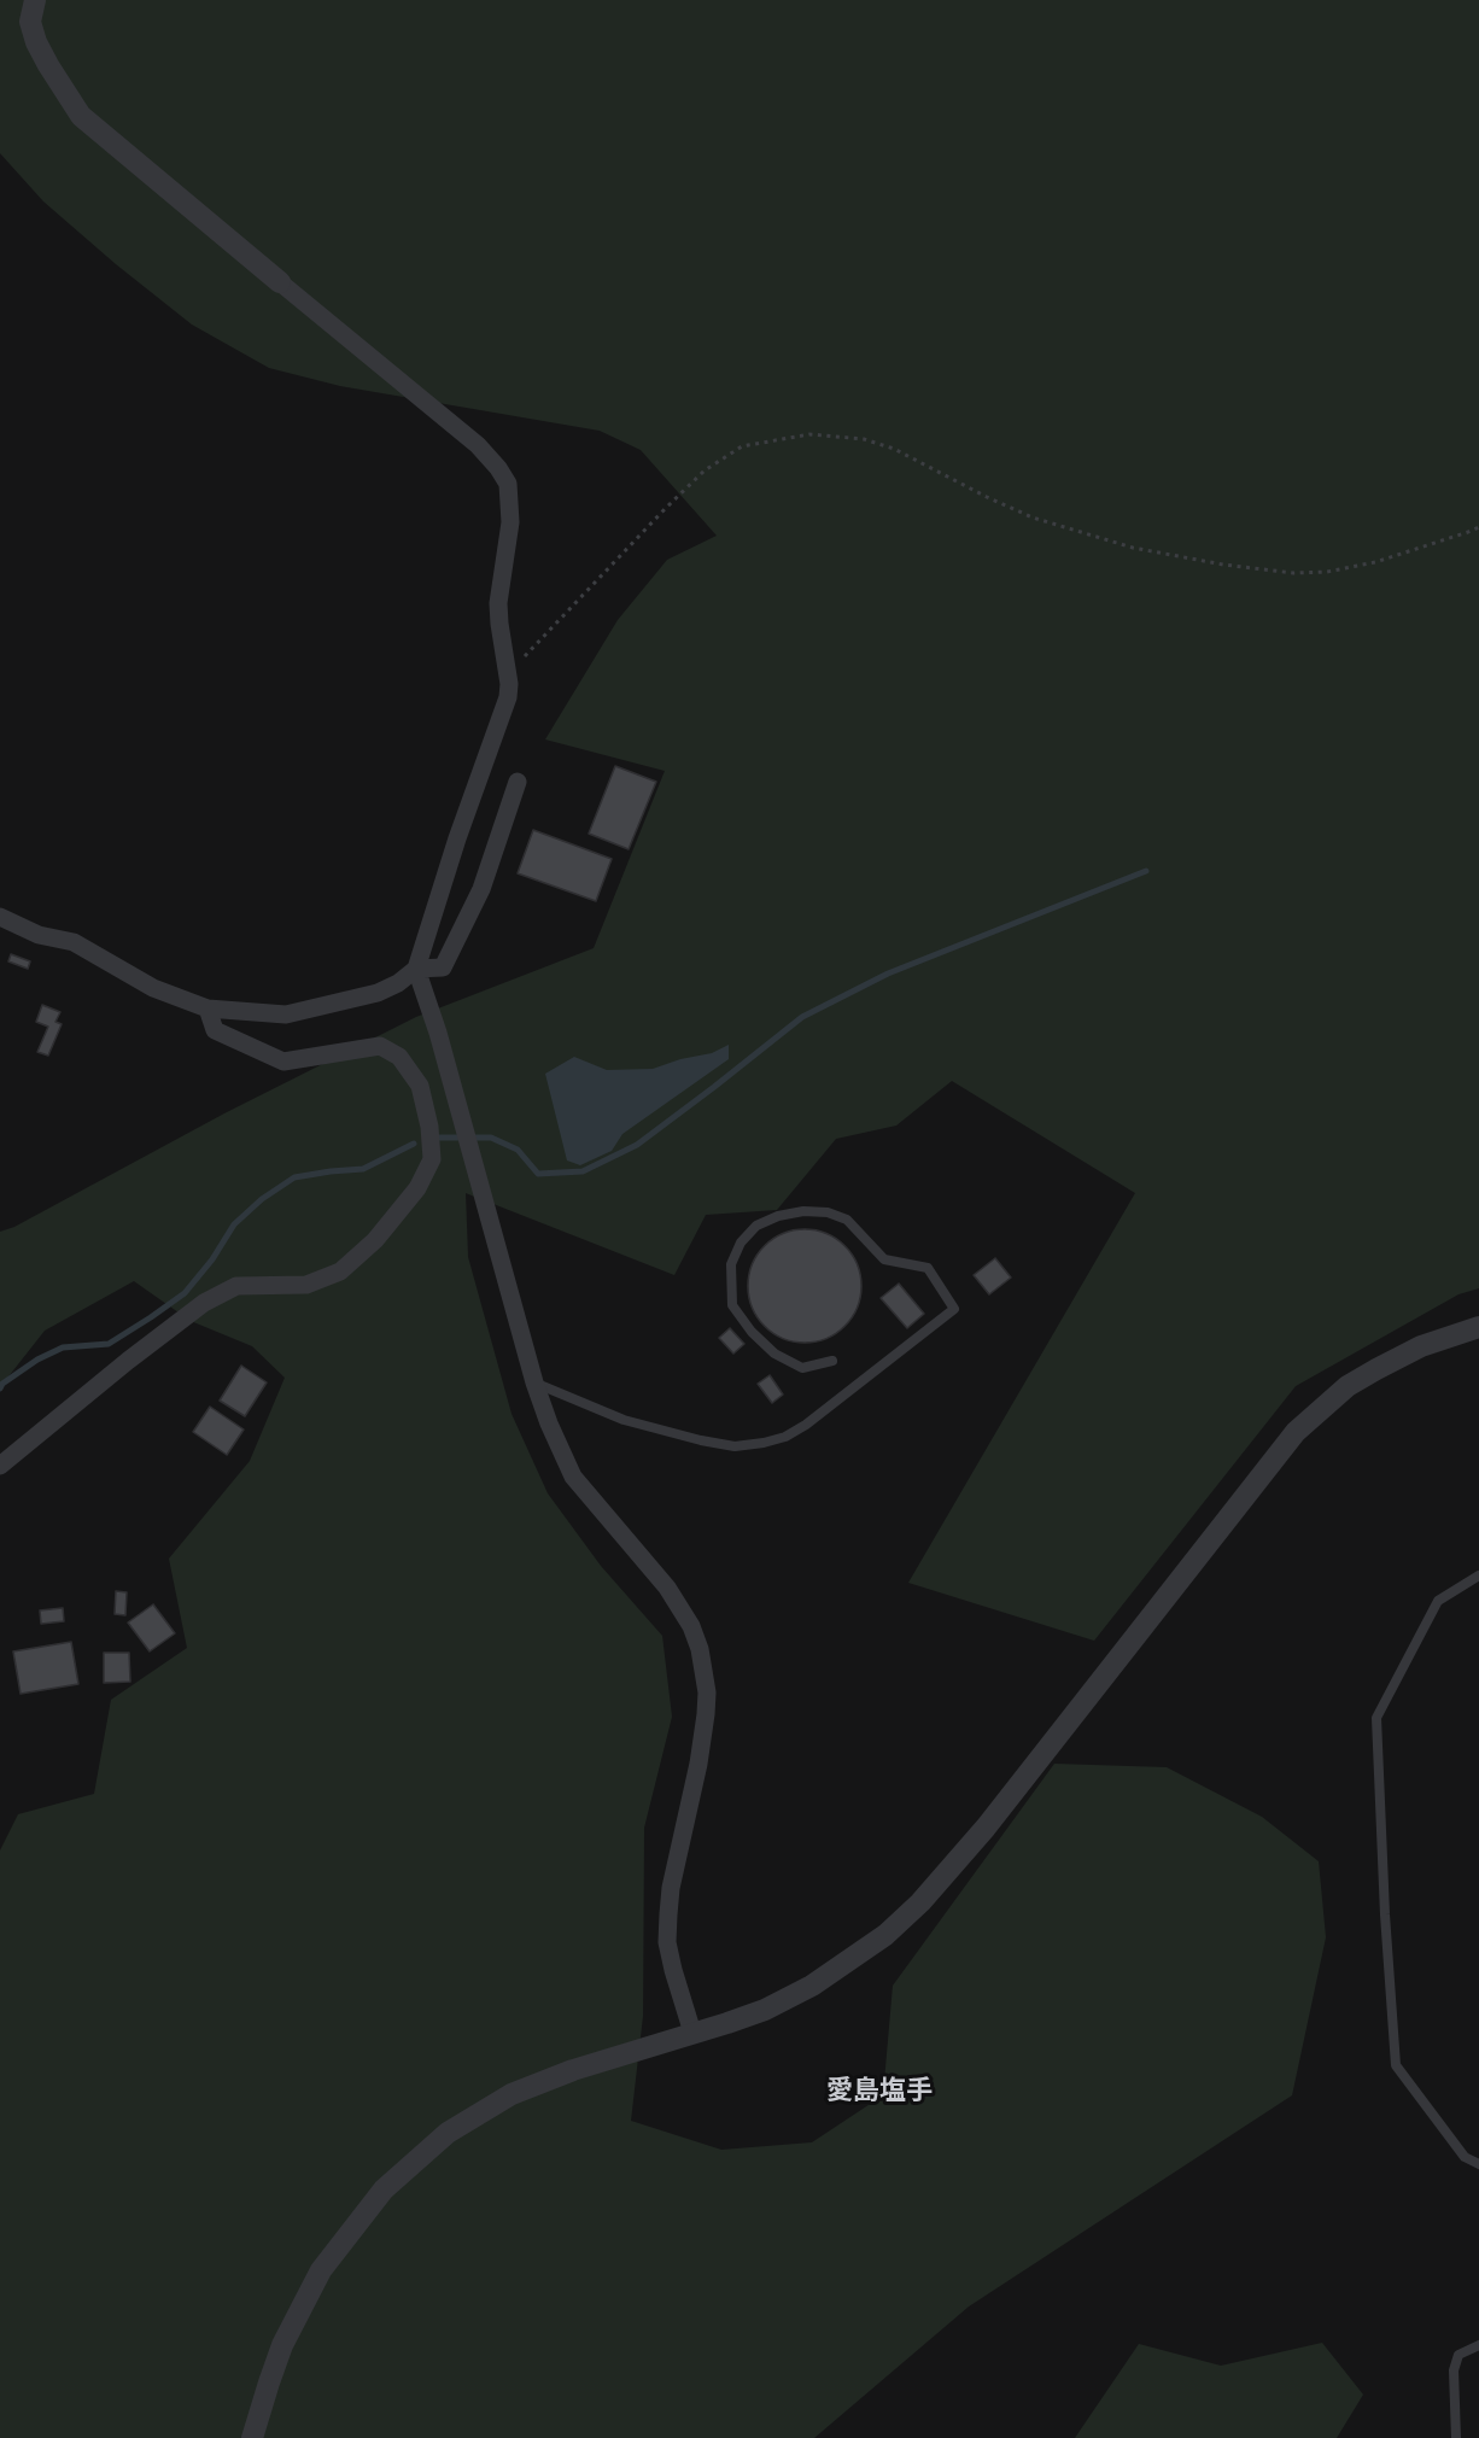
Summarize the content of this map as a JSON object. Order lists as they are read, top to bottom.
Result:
{
  "districts": ["愛島塩手"]
}
